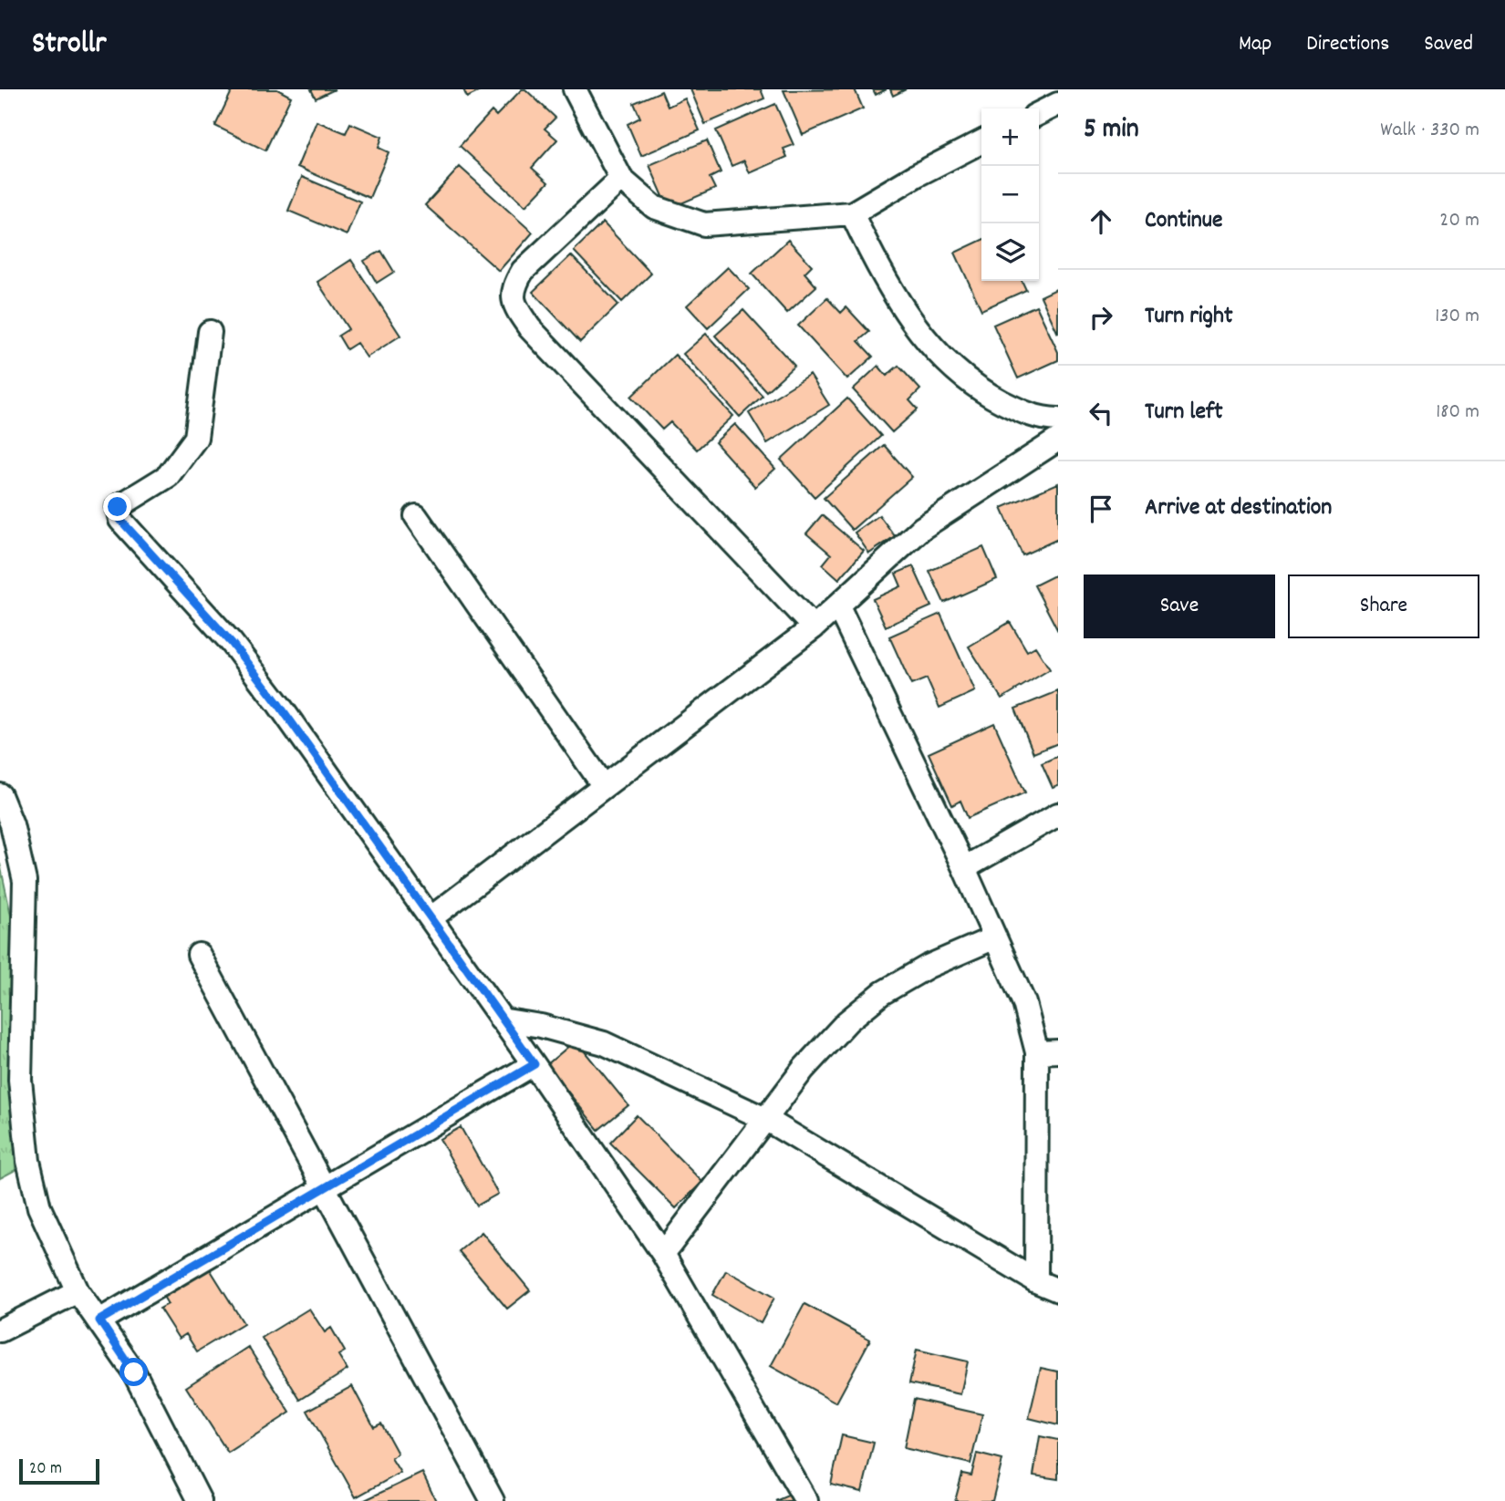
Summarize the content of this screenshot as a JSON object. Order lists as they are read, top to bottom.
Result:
{
  "scale_bar": "20 m",
  "page": {
    "header": "Strollr",
    "nav": ["Map", "Directions", "Saved"],
    "heading": ["5 min", "Walk · 330 m"],
    "map_buttons": ["+", "−"],
    "list": [
      ["Continue", "20 m"],
      ["Turn right", "130 m"],
      ["Turn left", "180 m"],
      "Arrive at destination"
    ],
    "buttons": ["Save", "Share"],
    "scale": "20 m"
  }
}
